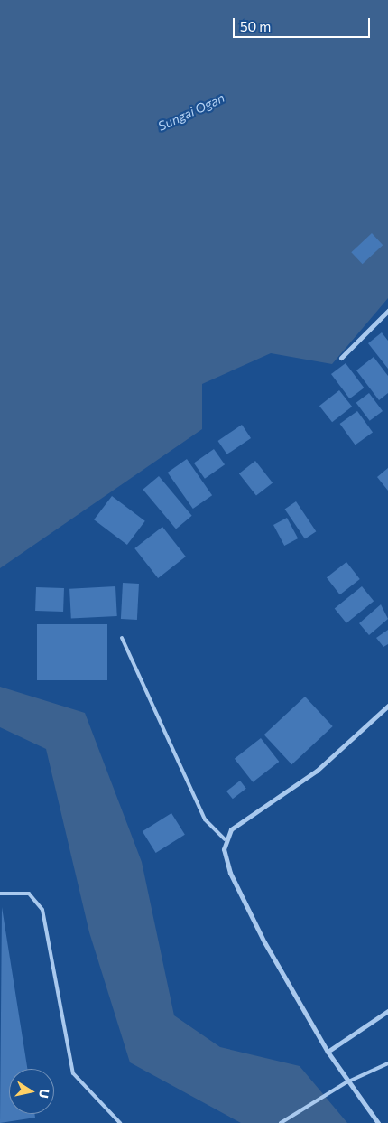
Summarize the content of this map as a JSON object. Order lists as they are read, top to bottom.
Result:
{
  "water": ["Sungai Ogan"],
  "scale_bar": "50 m",
  "north": "right"
}
